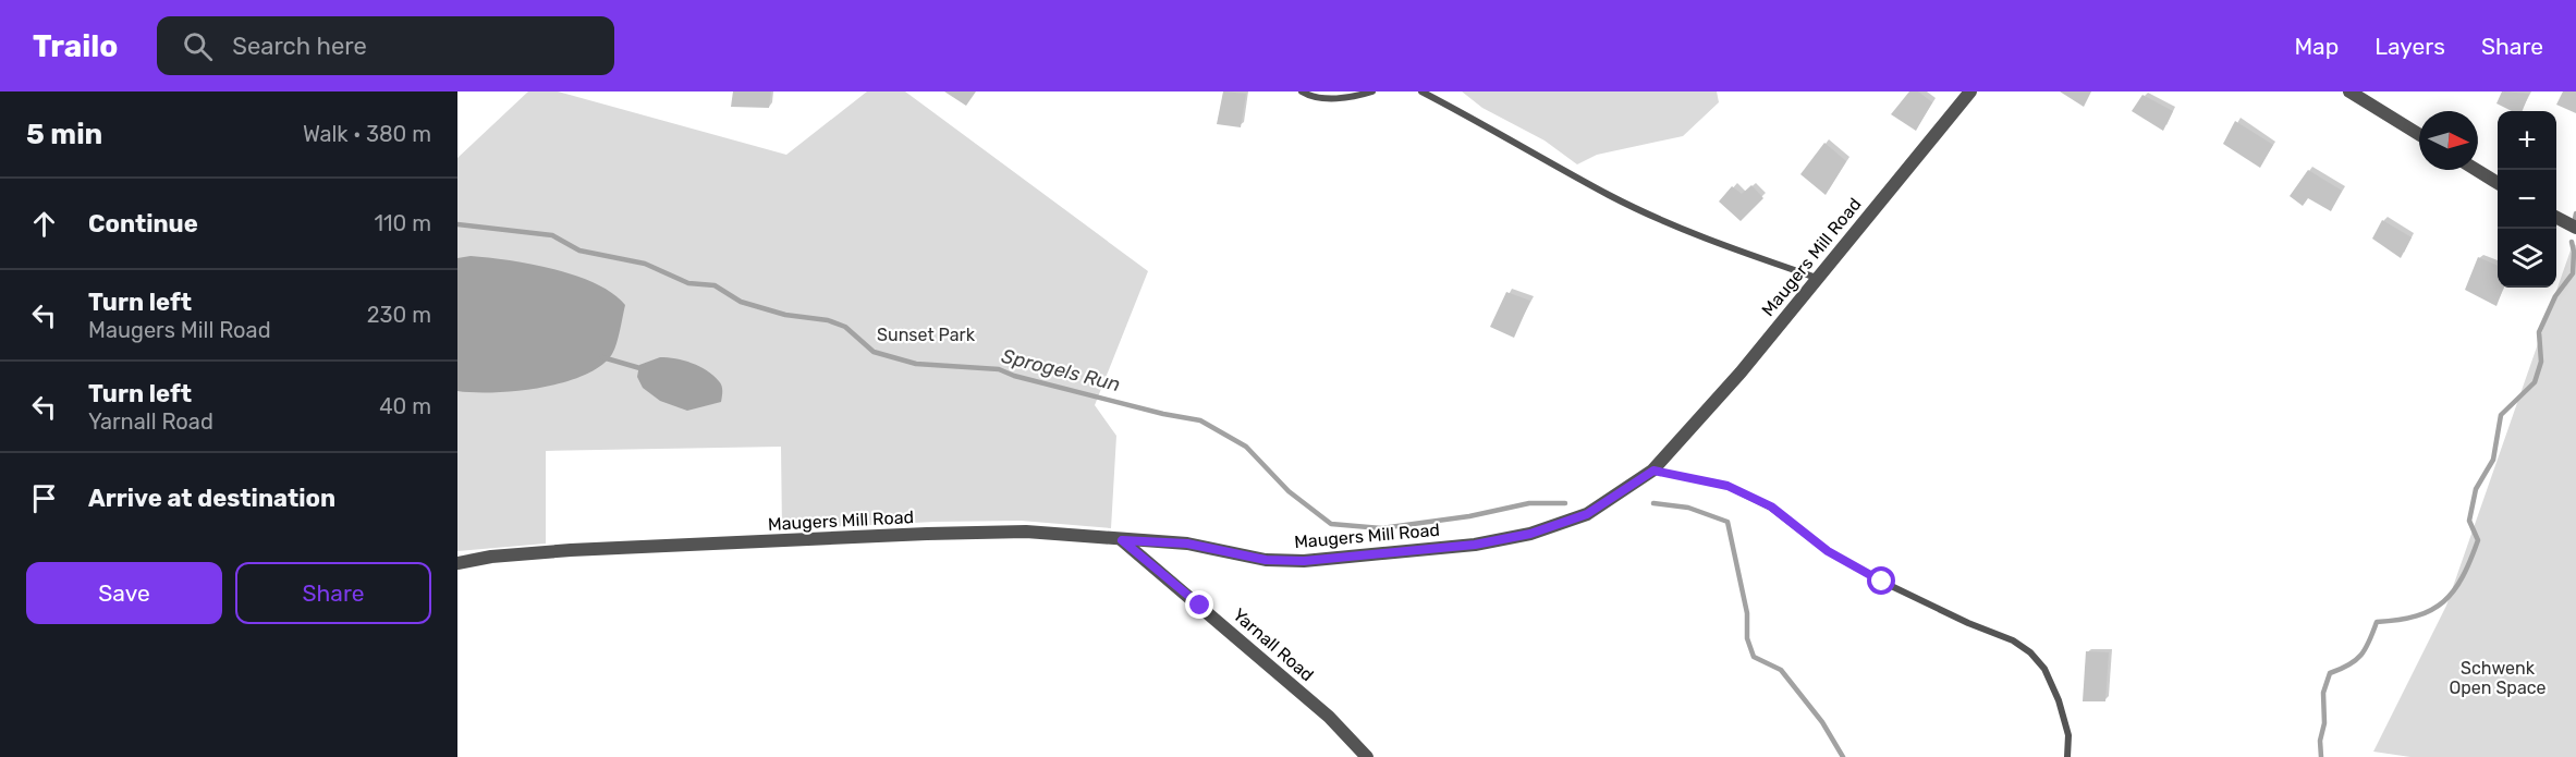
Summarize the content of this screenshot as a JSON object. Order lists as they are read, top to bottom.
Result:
{
  "streets": {
    "street": ["Maugers Mill Road", "Yarnall Road"]
  },
  "crossings": [
    ["Maugers Mill Road", "Yarnall Road"]
  ],
  "water": ["Sprogels Run"],
  "parks": ["Sunset Park", "Schwenk Open Space"],
  "north": "right",
  "page": {
    "header": "Trailo",
    "search": "Search here",
    "nav": ["Map", "Layers", "Share"],
    "heading": ["5 min", "Walk · 380 m"],
    "map_buttons": ["+", "−"],
    "list": [
      ["Continue", "110 m"],
      ["Turn left", "Maugers Mill Road", "230 m"],
      ["Turn left", "Yarnall Road", "40 m"],
      "Arrive at destination"
    ],
    "buttons": ["Save", "Share"]
  }
}
